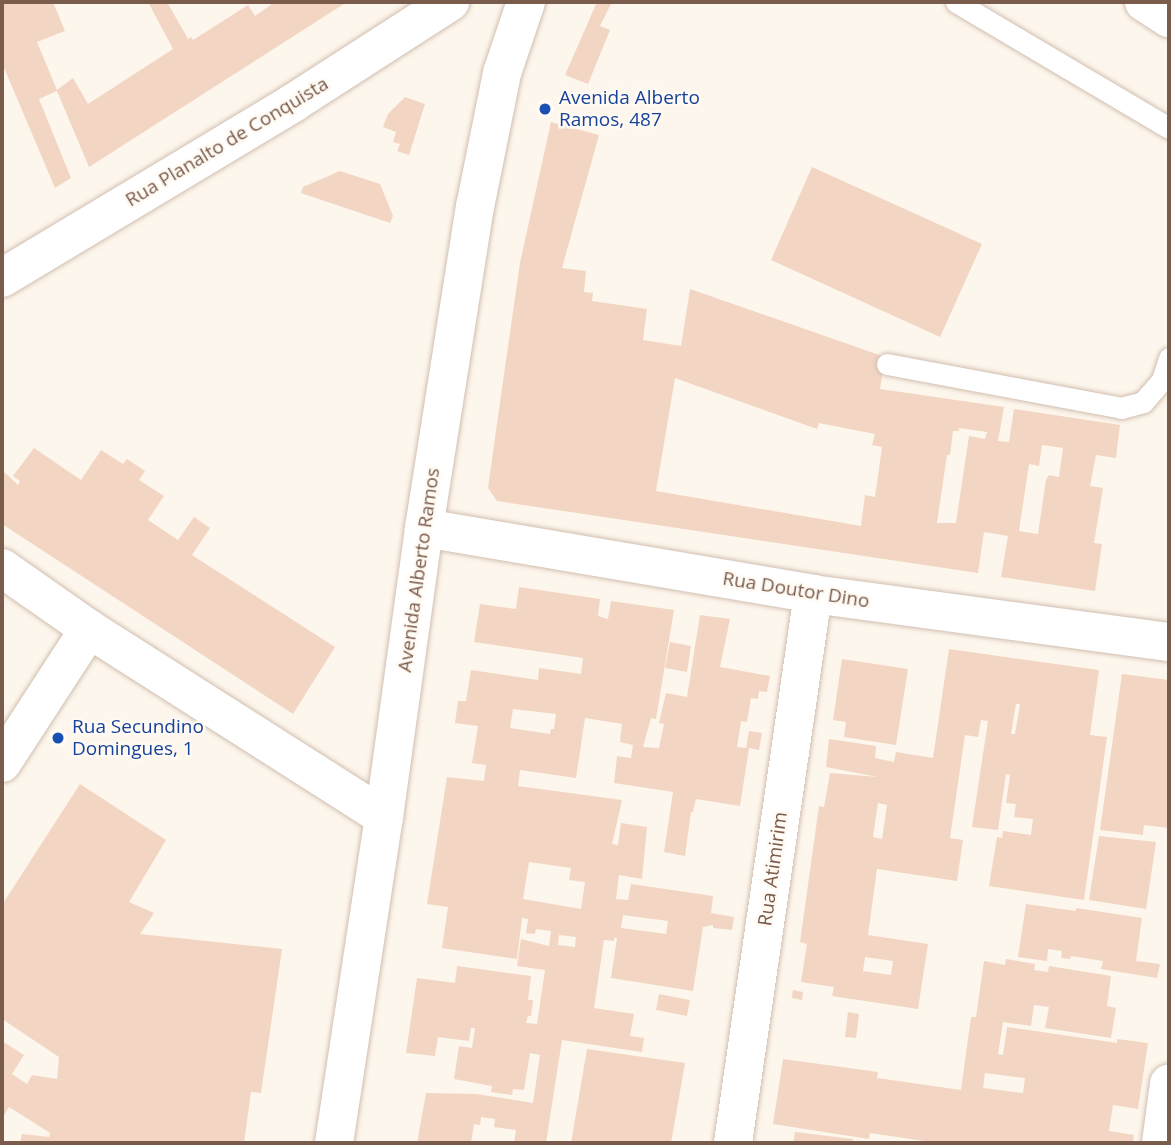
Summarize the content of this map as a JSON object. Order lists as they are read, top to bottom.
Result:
{
  "streets": {
    "street": [
      "Rua Planalto de Conquista",
      "Avenida Alberto Ramos",
      "Rua Doutor Dino",
      "Rua Atimirim"
    ]
  },
  "crossings": [
    ["Avenida Alberto Ramos", "Rua Doutor Dino"],
    ["Rua Doutor Dino", "Rua Atimirim"]
  ],
  "places": ["Avenida Alberto Ramos, 487", "Rua Secundino Domingues, 1"]
}
